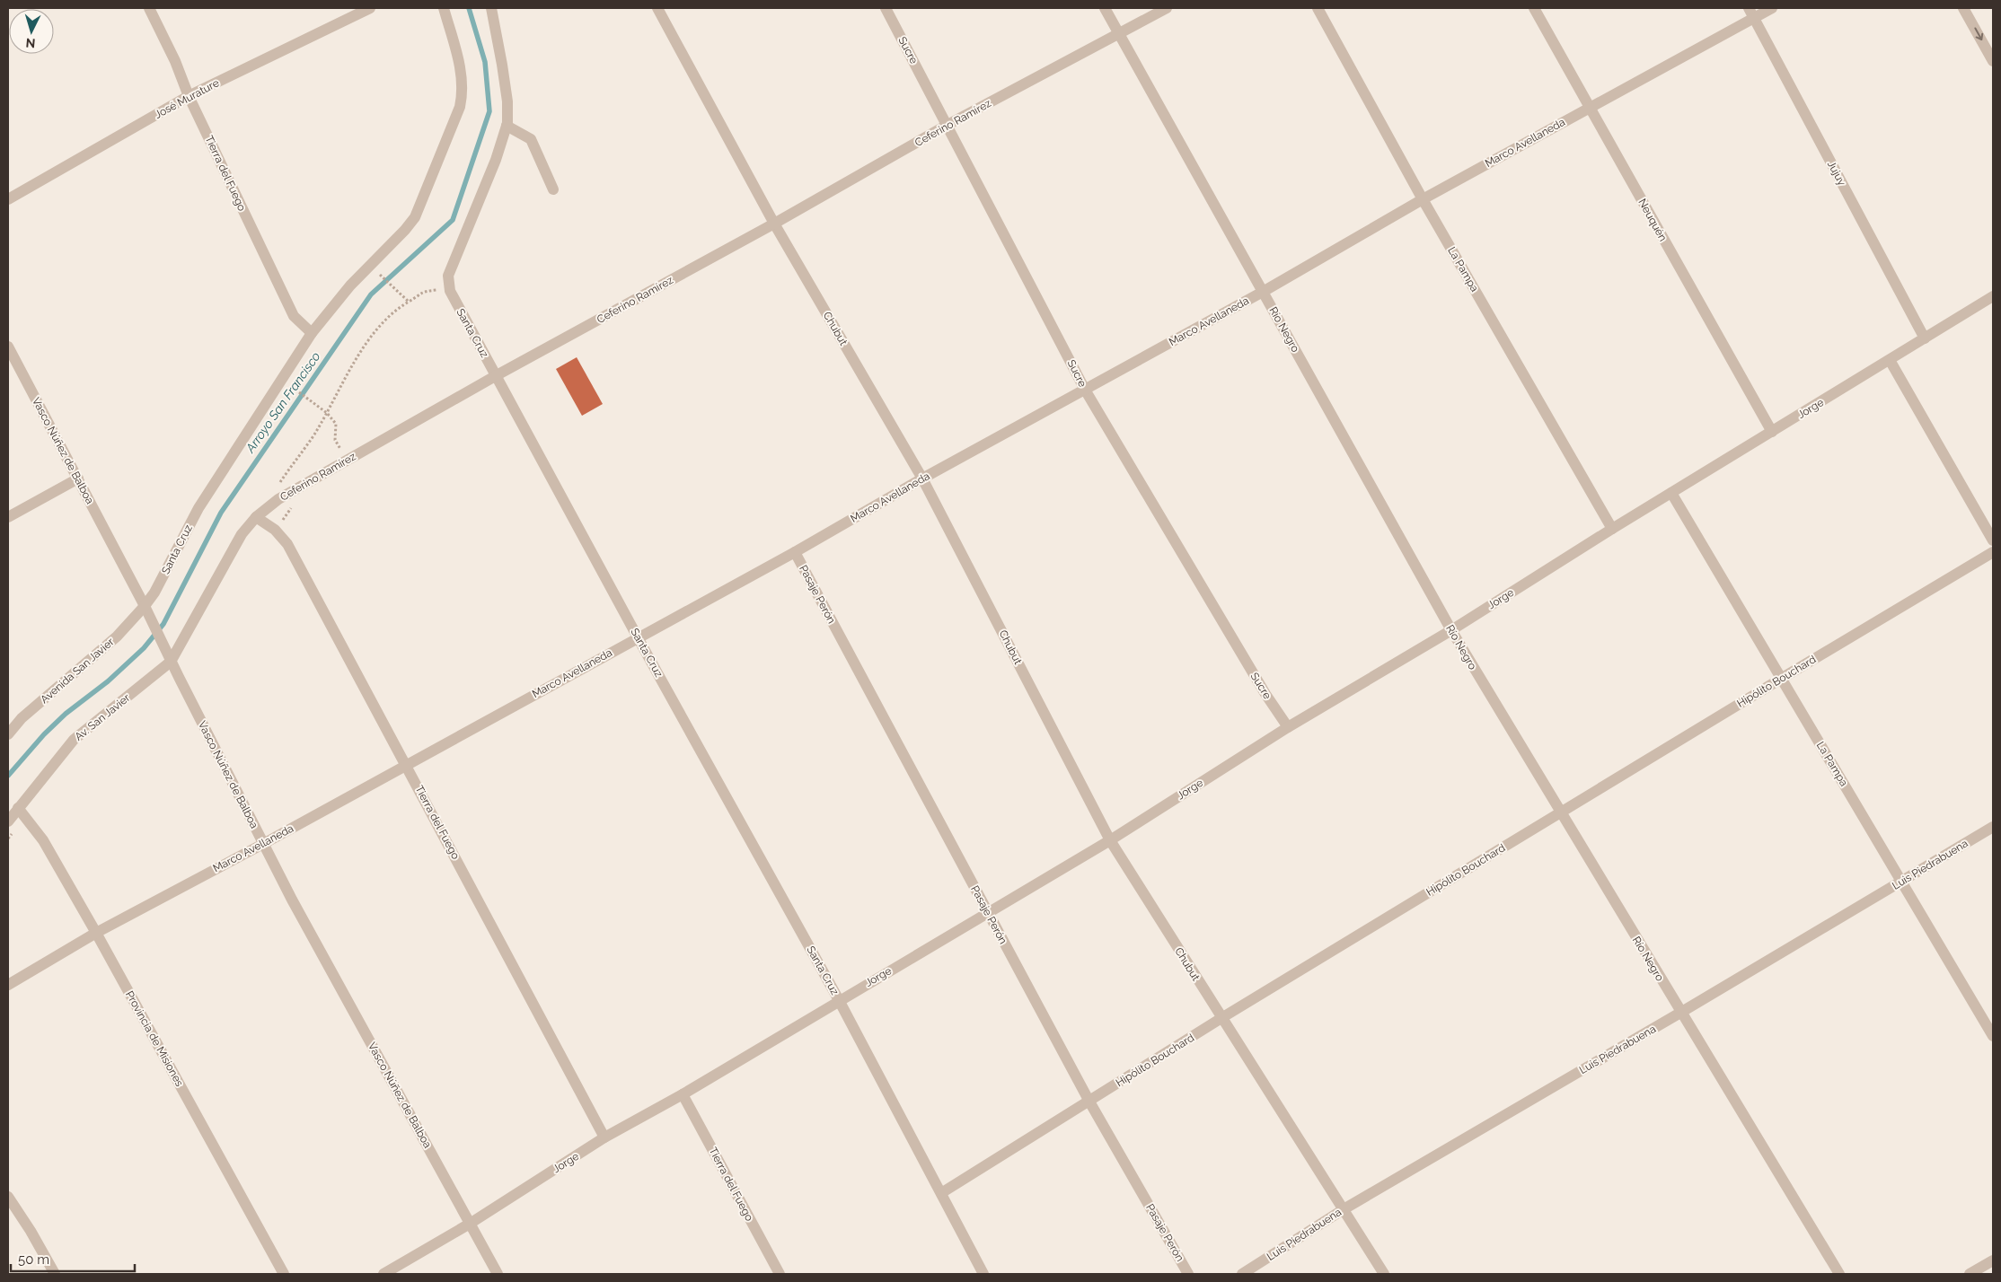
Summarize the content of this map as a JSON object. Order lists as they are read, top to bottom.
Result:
{
  "streets": {
    "street": [
      "Sucre",
      "José Murature",
      "Ceferino Ramírez",
      "Marco Avellaneda",
      "Tierra del Fuego",
      "Jujuy",
      "Neuquén",
      "La Pampa",
      "Chubut",
      "Río Negro",
      "Santa Cruz",
      "Jorge",
      "Vasco Núñez de Balboa",
      "Pasaje Perón",
      "Avenida San Javier",
      "Hipólito Bouchard",
      "Av. San Javier",
      "Luis Piedrabuena",
      "Provincia de Misiones"
    ]
  },
  "crossings": [
    ["Sucre", "Ceferino Ramírez"],
    ["Sucre", "Marco Avellaneda"],
    ["Sucre", "Jorge"],
    ["José Murature", "Tierra del Fuego"],
    ["Ceferino Ramírez", "Tierra del Fuego"],
    ["Ceferino Ramírez", "Chubut"],
    ["Ceferino Ramírez", "Río Negro"],
    ["Ceferino Ramírez", "Santa Cruz"],
    ["Ceferino Ramírez", "Vasco Núñez de Balboa"],
    ["Ceferino Ramírez", "Av. San Javier"],
    ["Marco Avellaneda", "Tierra del Fuego"],
    ["Marco Avellaneda", "Jujuy"],
    ["Marco Avellaneda", "Neuquén"],
    ["Marco Avellaneda", "La Pampa"],
    ["Marco Avellaneda", "Chubut"],
    ["Marco Avellaneda", "Río Negro"],
    ["Marco Avellaneda", "Santa Cruz"],
    ["Marco Avellaneda", "Vasco Núñez de Balboa"],
    ["Marco Avellaneda", "Pasaje Perón"],
    ["Marco Avellaneda", "Provincia de Misiones"],
    ["Tierra del Fuego", "Santa Cruz"],
    ["Tierra del Fuego", "Jorge"],
    ["Jujuy", "Jorge"],
    ["Neuquén", "Jorge"],
    ["La Pampa", "Jorge"],
    ["La Pampa", "Hipólito Bouchard"],
    ["La Pampa", "Luis Piedrabuena"],
    ["Chubut", "Jorge"],
    ["Chubut", "Hipólito Bouchard"],
    ["Chubut", "Luis Piedrabuena"],
    ["Río Negro", "Jorge"],
    ["Río Negro", "Hipólito Bouchard"],
    ["Río Negro", "Luis Piedrabuena"],
    ["Santa Cruz", "Jorge"],
    ["Santa Cruz", "Vasco Núñez de Balboa"],
    ["Santa Cruz", "Avenida San Javier"],
    ["Santa Cruz", "Hipólito Bouchard"],
    ["Jorge", "Vasco Núñez de Balboa"],
    ["Jorge", "Pasaje Perón"],
    ["Vasco Núñez de Balboa", "Avenida San Javier"],
    ["Vasco Núñez de Balboa", "Av. San Javier"],
    ["Pasaje Perón", "Hipólito Bouchard"],
    ["Av. San Javier", "Provincia de Misiones"]
  ],
  "water": ["Arroyo San Francisco"],
  "scale_bar": "50 m",
  "north": "bottom"
}
